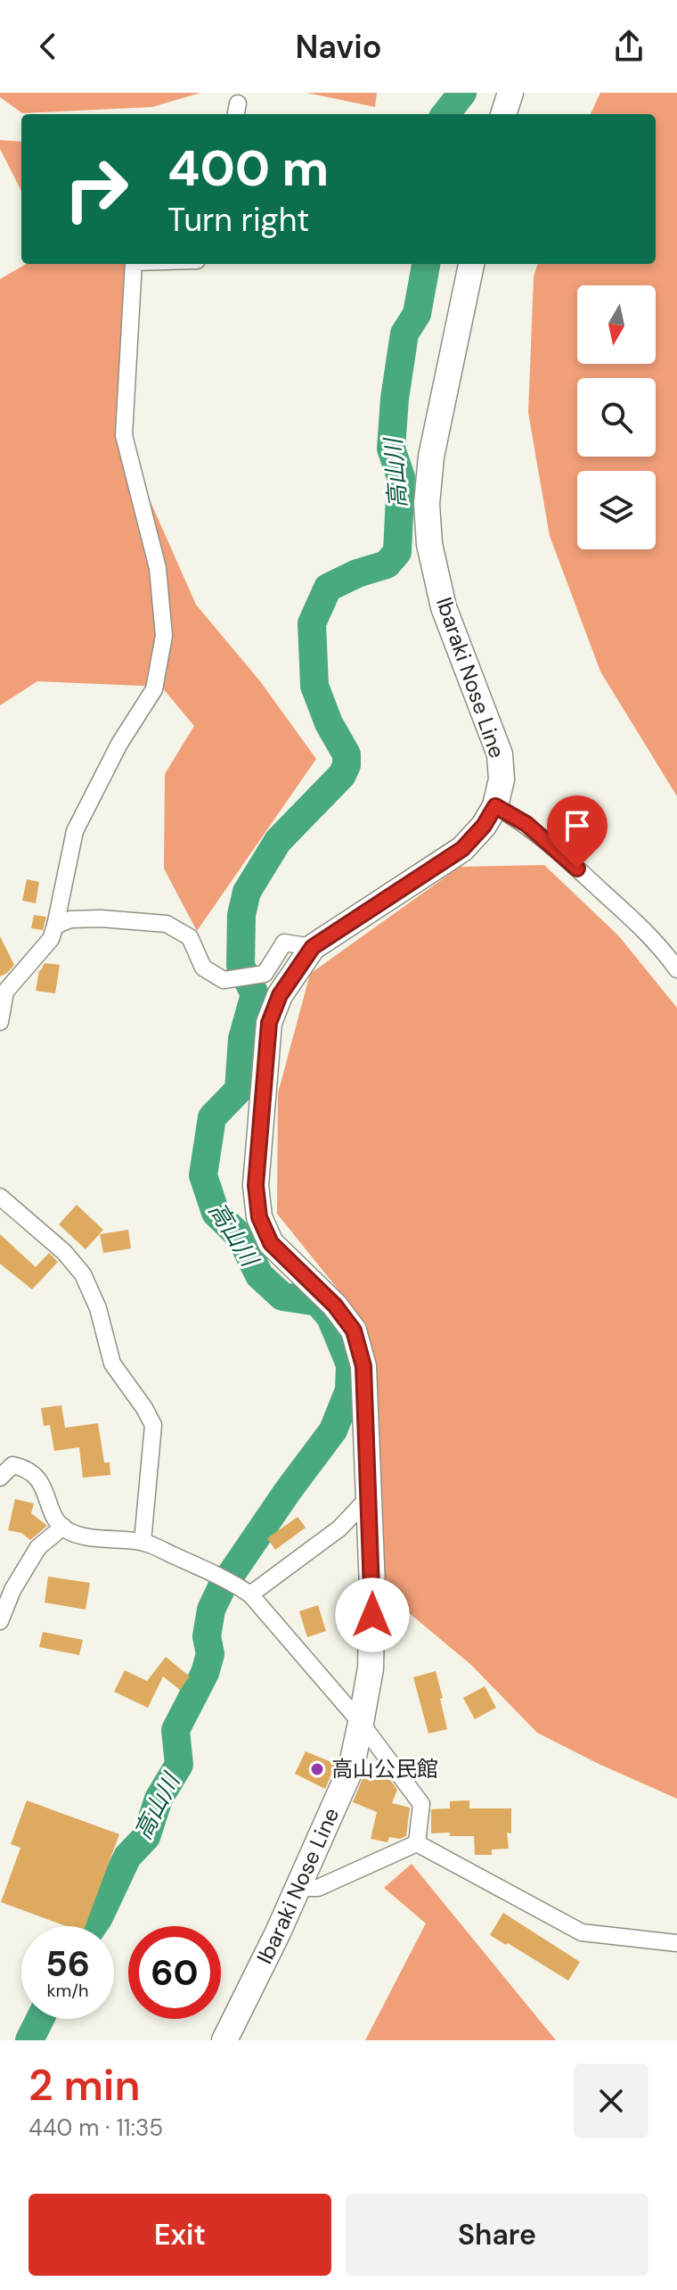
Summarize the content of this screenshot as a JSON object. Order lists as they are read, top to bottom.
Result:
{
  "streets": {
    "main road": ["Ibaraki Nose Line"]
  },
  "water": ["高山川"],
  "places": ["高山公民館"],
  "north": "bottom",
  "page": {
    "header": "Navio",
    "turn": ["400 m", "Turn right"],
    "speed": "56 km/h",
    "limit": "60",
    "heading": ["2 min", "440 m · 11:35"],
    "buttons": ["Exit", "Share"]
  }
}
